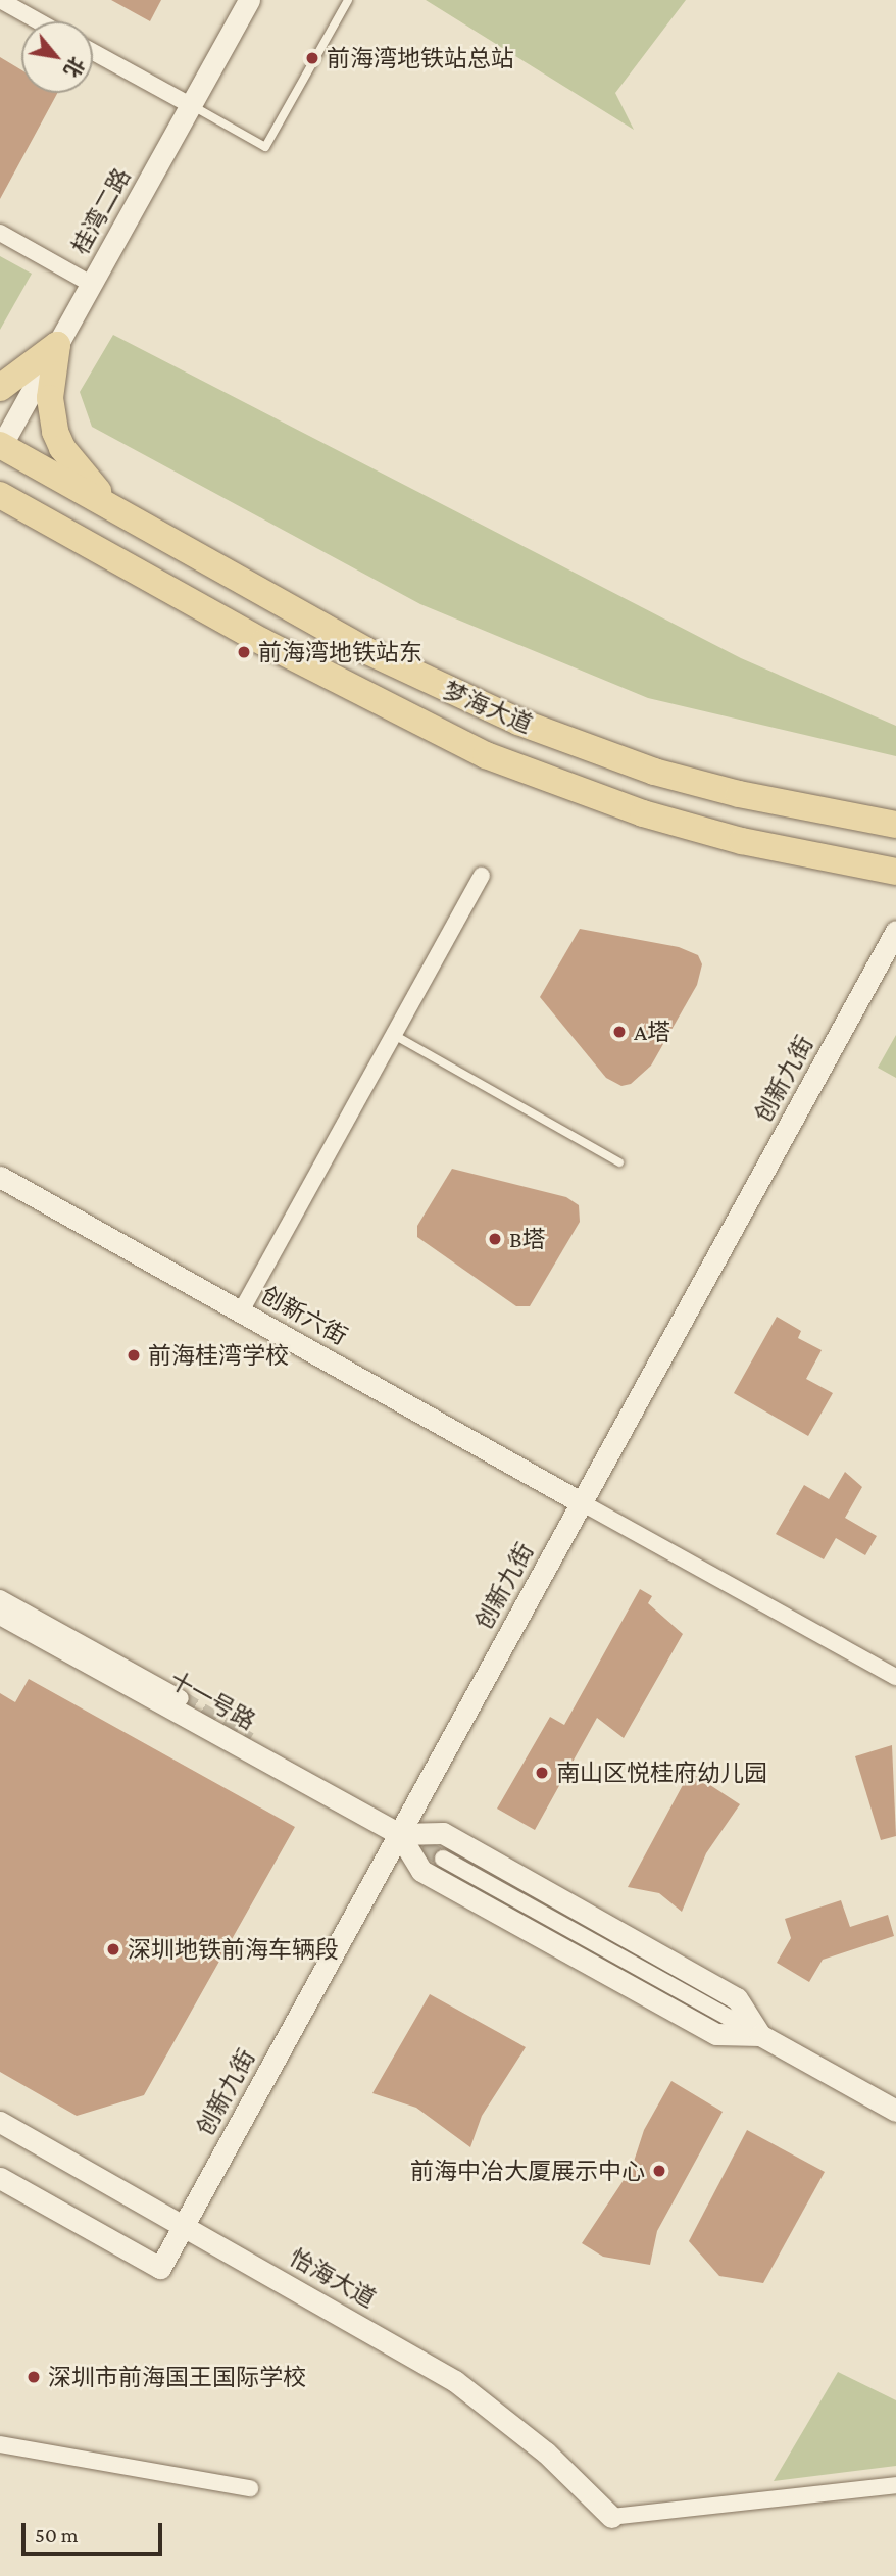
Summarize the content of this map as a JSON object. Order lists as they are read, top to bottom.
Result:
{
  "streets": {
    "main road": ["梦海大道"],
    "street": [
      "桂湾二路",
      "创新九街",
      "创新六街",
      "十一号路",
      "怡海大道"
    ]
  },
  "crossings": [
    ["桂湾二路", "梦海大道"],
    ["创新九街", "创新六街"],
    ["创新九街", "十一号路"],
    ["创新九街", "怡海大道"]
  ],
  "places": [
    "前海湾地铁站总站",
    "前海湾地铁站东",
    "A塔",
    "B塔",
    "前海桂湾学校",
    "南山区悦桂府幼儿园",
    "深圳地铁前海车辆段",
    "前海中冶大厦展示中心",
    "深圳市前海国王国际学校"
  ],
  "scale_bar": "50 m",
  "north": "bottom right"
}
